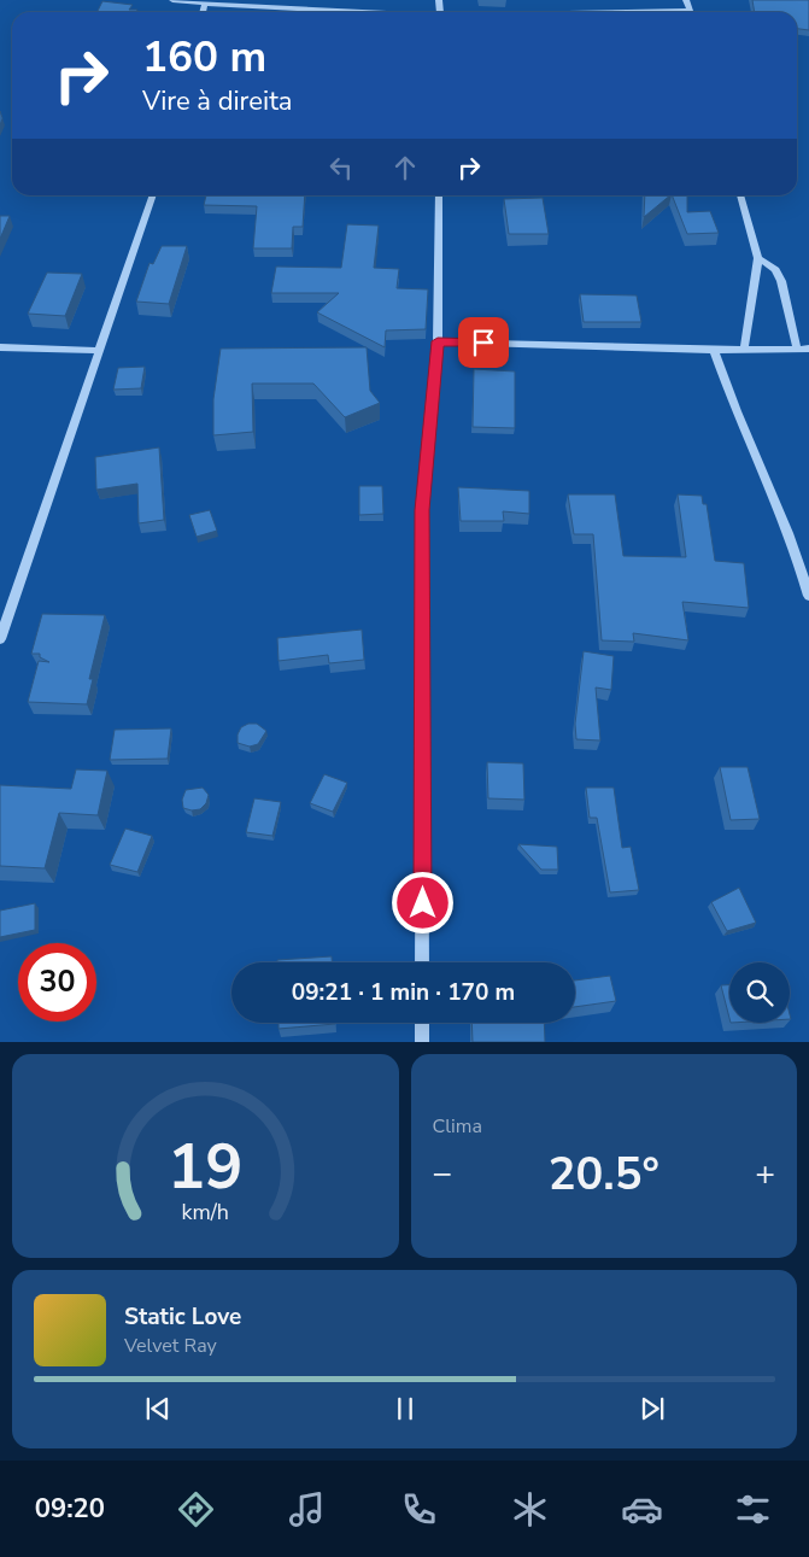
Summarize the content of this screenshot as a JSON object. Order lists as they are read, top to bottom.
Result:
{
  "page": {
    "turn": ["160 m", "Vire à direita"],
    "limit": "30",
    "trip": "09:21 · 1 min · 170 m",
    "tile": "Clima",
    "heat": ["−", "20.5°", "+"],
    "song": ["Static Love", "Velvet Ray"],
    "tabs": "09:20",
    "gauge": ["19", "km/h"]
  }
}
